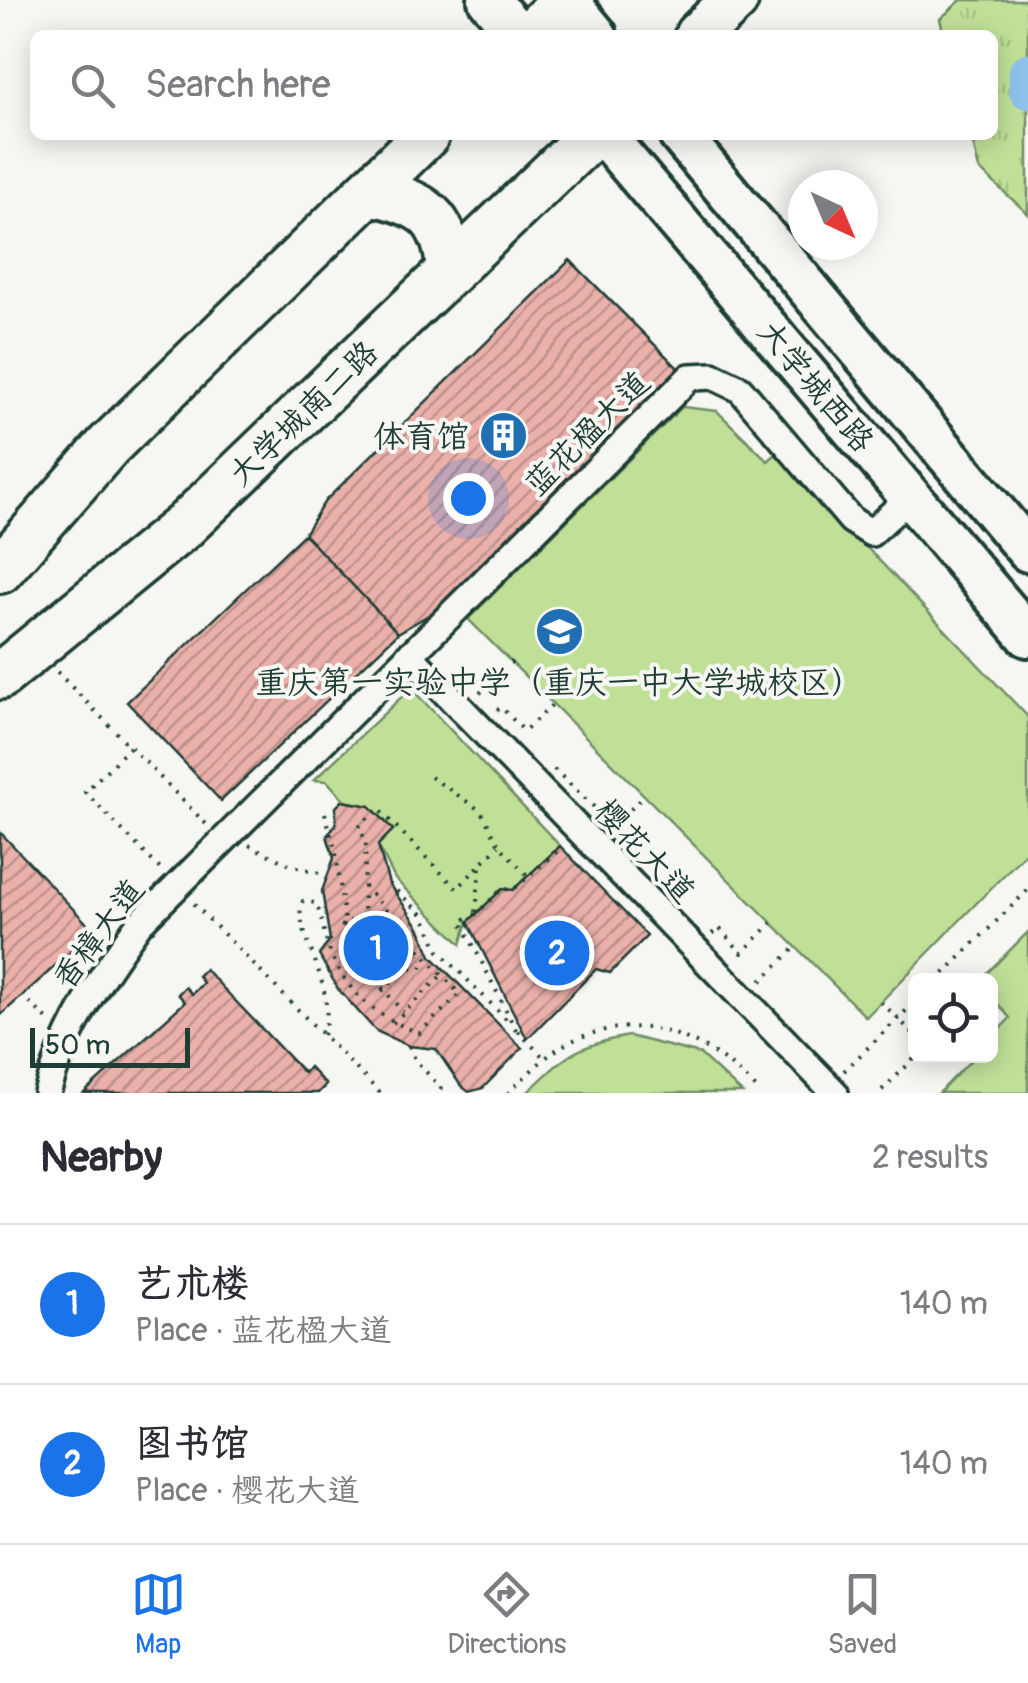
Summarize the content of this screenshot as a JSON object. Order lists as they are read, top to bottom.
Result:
{
  "streets": {
    "highway": ["大学城南二路"],
    "main road": ["大学城西路"],
    "street": ["蓝花楹大道", "樱花大道", "香樟大道"]
  },
  "crossings": [
    ["大学城西路", "蓝花楹大道"],
    ["蓝花楹大道", "樱花大道"],
    ["蓝花楹大道", "香樟大道"]
  ],
  "places": {
    "building": ["体育馆"],
    "school or university": ["重庆第一实验中学（重庆一中大学城校区）"]
  },
  "scale_bar": "50 m",
  "north": "bottom right",
  "page": {
    "search": "Search here",
    "pins": ["1", "2"],
    "scale": "50 m",
    "heading": ["Nearby", "2 results"],
    "list": [
      {
        "mark": "1",
        "name": "艺术楼",
        "note": "Place · 蓝花楹大道",
        "value": "140 m"
      },
      {
        "mark": "2",
        "name": "图书馆",
        "note": "Place · 樱花大道",
        "value": "140 m"
      }
    ],
    "nav": ["Map", "Directions", "Saved"]
  }
}
